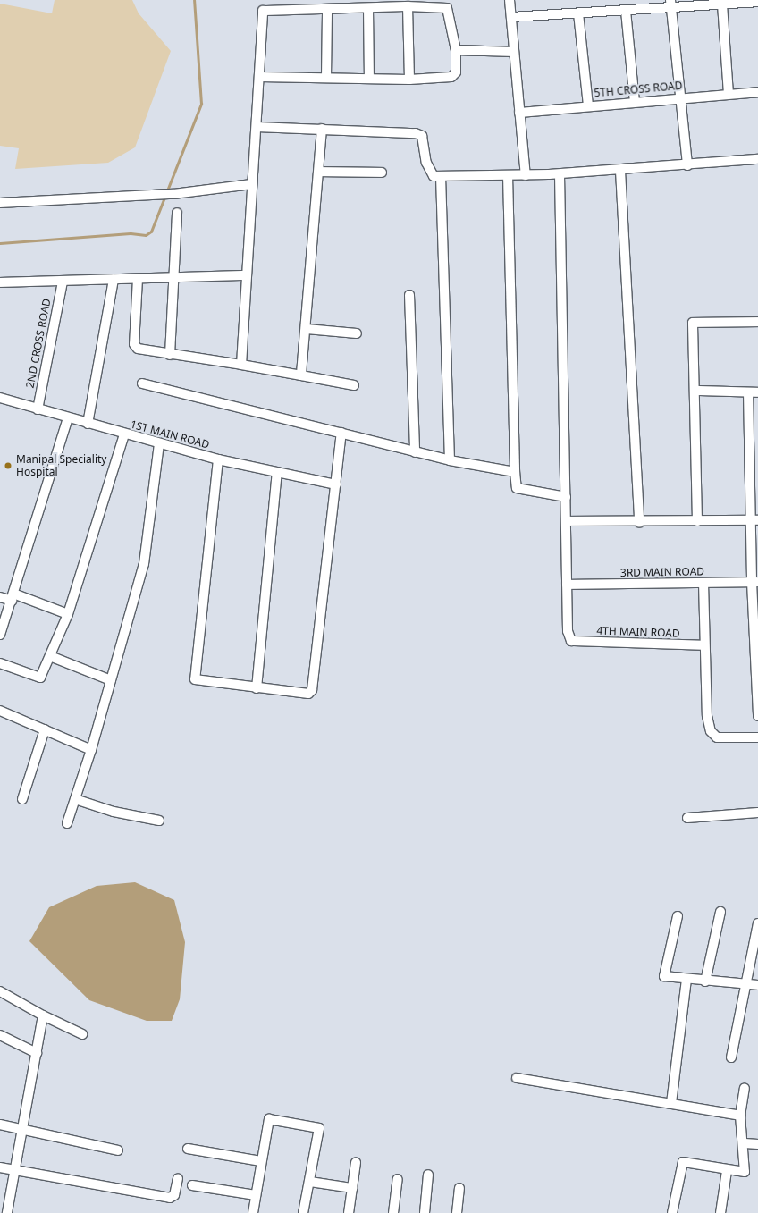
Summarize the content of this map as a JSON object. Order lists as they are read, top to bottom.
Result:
{
  "streets": {
    "street": [
      "5TH CROSS ROAD",
      "2ND CROSS ROAD",
      "1ST MAIN ROAD",
      "3RD MAIN ROAD",
      "4TH MAIN ROAD"
    ]
  },
  "crossings": [
    ["2ND CROSS ROAD", "1ST MAIN ROAD"],
    ["3RD MAIN ROAD", "4TH MAIN ROAD"]
  ],
  "places": ["Manipal Speciality Hospital"]
}
